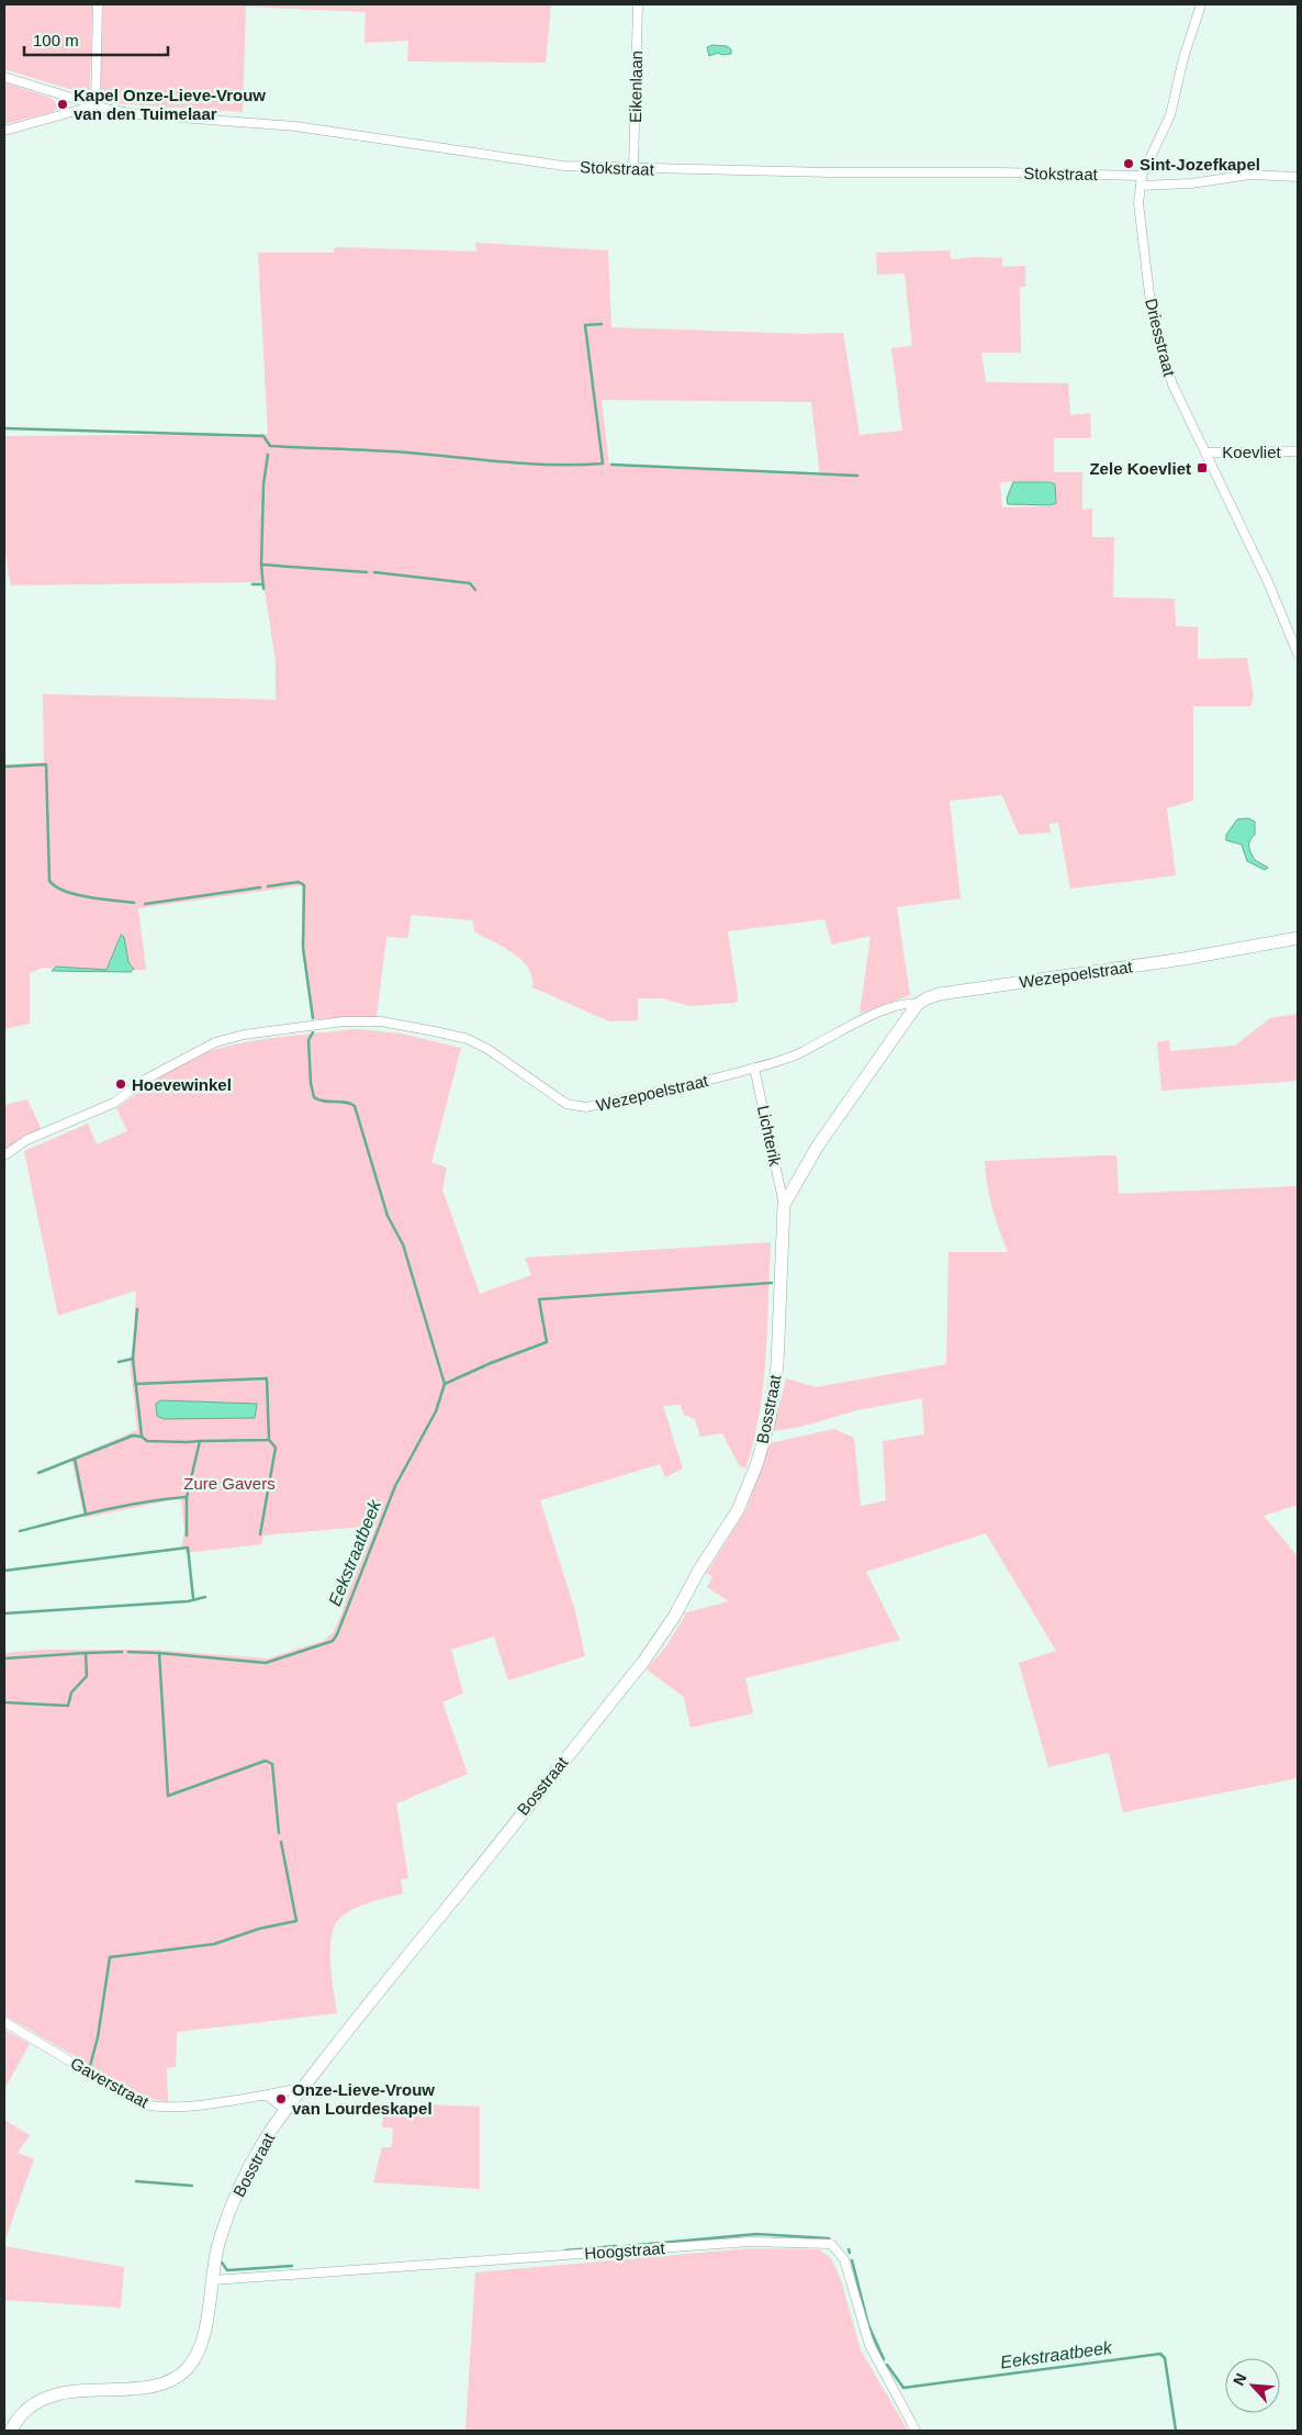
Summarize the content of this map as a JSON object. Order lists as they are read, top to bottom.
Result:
{
  "streets": {
    "street": [
      "Eikenlaan",
      "Stokstraat",
      "Driesstraat",
      "Koevliet",
      "Wezepoelstraat",
      "Lichterik",
      "Bosstraat",
      "Gaverstraat",
      "Hoogstraat"
    ]
  },
  "crossings": [
    ["Eikenlaan", "Stokstraat"],
    ["Stokstraat", "Driesstraat"],
    ["Driesstraat", "Koevliet"],
    ["Wezepoelstraat", "Lichterik"],
    ["Wezepoelstraat", "Bosstraat"],
    ["Lichterik", "Bosstraat"],
    ["Bosstraat", "Gaverstraat"],
    ["Bosstraat", "Hoogstraat"]
  ],
  "water": ["Eekstraatbeek"],
  "parks": ["Zure Gavers"],
  "places": {
    "other": [
      "Kapel Onze-Lieve-Vrouw van den Tuimelaar",
      "Sint-Jozefkapel",
      "Hoevewinkel",
      "Onze-Lieve-Vrouw van Lourdeskapel"
    ],
    "transit": ["Zele Koevliet"]
  },
  "scale_bar": "100 m",
  "north": "top left"
}
